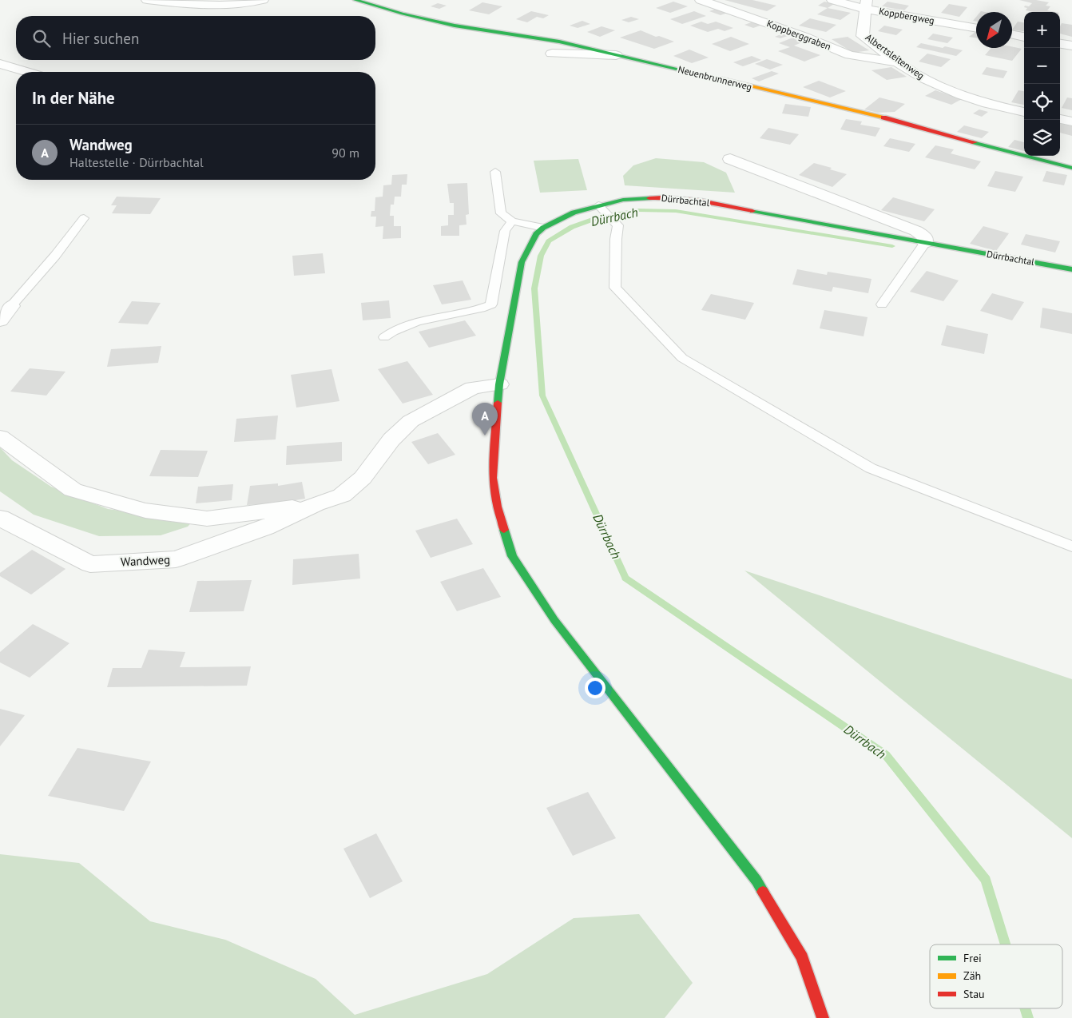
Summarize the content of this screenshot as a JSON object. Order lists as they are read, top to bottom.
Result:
{
  "streets": {
    "street": [
      "Koppbergweg",
      "Koppberggraben",
      "Albertsleitenweg",
      "Neuenbrunnerweg",
      "Dürrbachtal",
      "Wandweg"
    ]
  },
  "crossings": [
    ["Koppbergweg", "Albertsleitenweg"],
    ["Koppberggraben", "Albertsleitenweg"],
    ["Dürrbachtal", "Wandweg"]
  ],
  "water": ["Dürrbach"],
  "legend": ["Frei", "Zäh", "Stau"],
  "north": "bottom left",
  "page": {
    "map_buttons": ["+", "−"],
    "search": "Hier suchen",
    "heading": "In der Nähe",
    "list": [
      {
        "mark": "A",
        "name": "Wandweg",
        "note": "Haltestelle · Dürrbachtal",
        "value": "90 m"
      }
    ],
    "pins": "A"
  }
}
